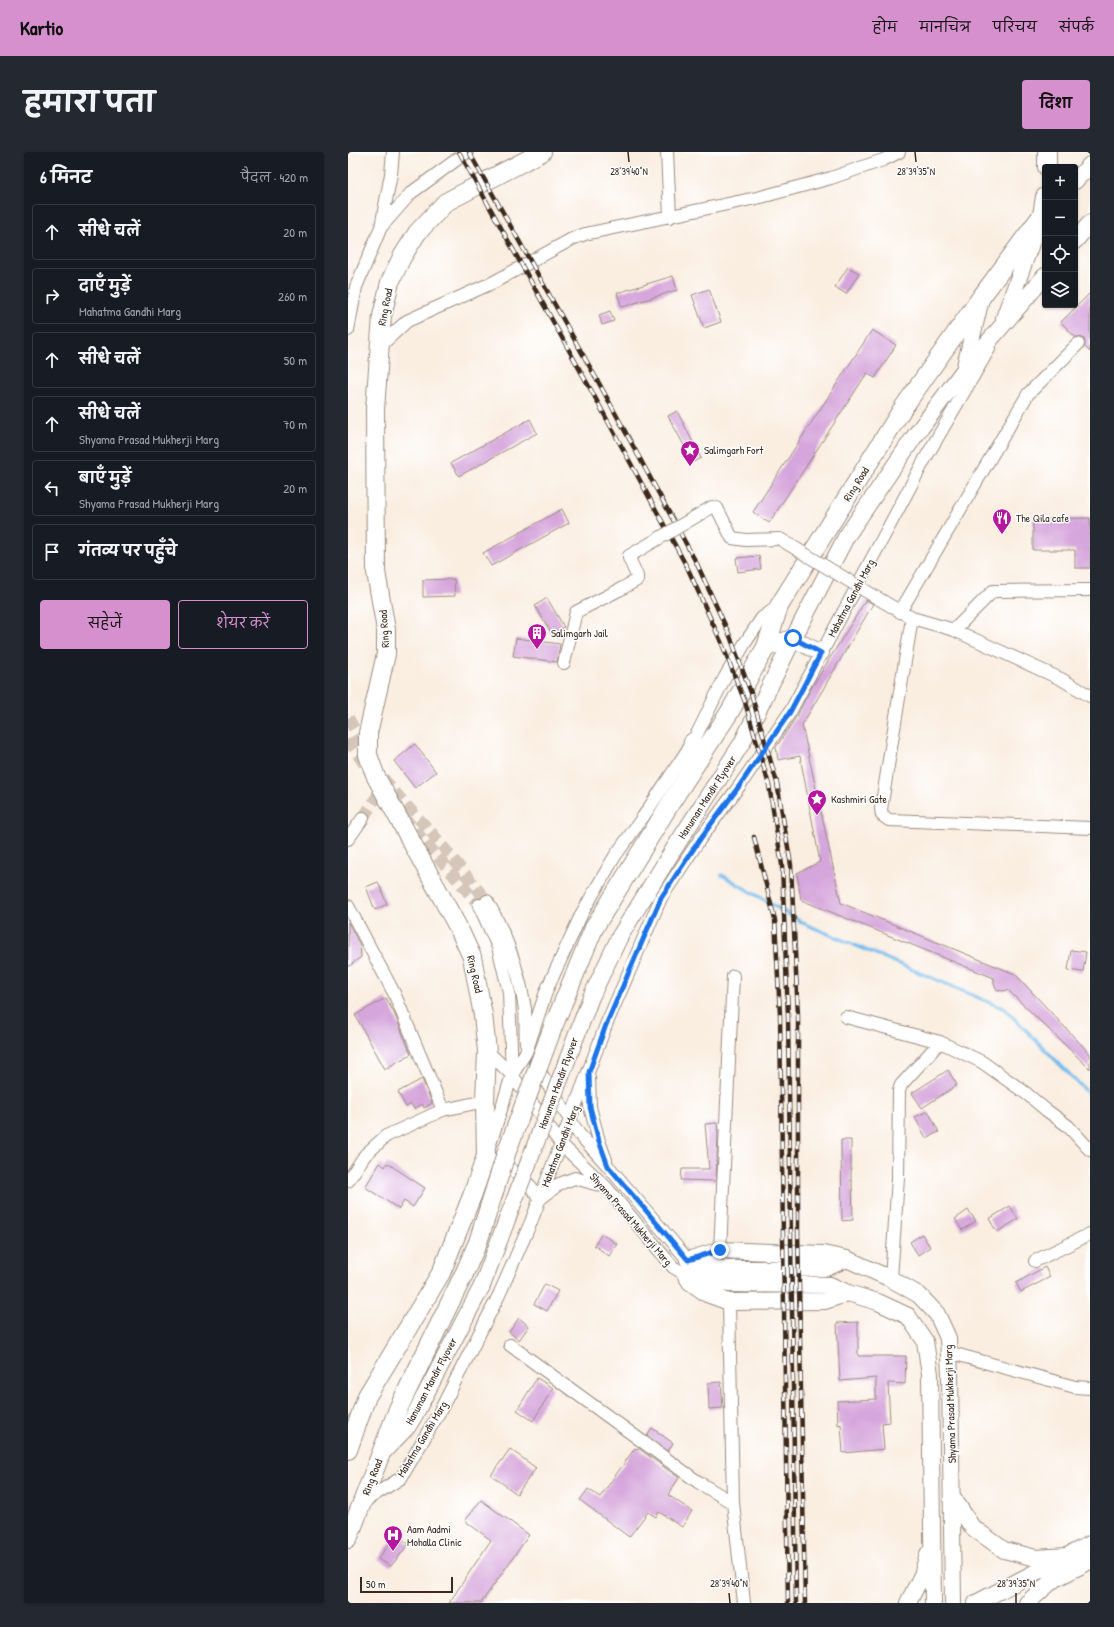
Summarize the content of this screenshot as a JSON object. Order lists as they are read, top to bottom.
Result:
{
  "streets": {
    "highway": ["Ring Road", "Hanuman Mandir Flyover"],
    "main road": ["Mahatma Gandhi Marg", "Shyama Prasad Mukherji Marg"]
  },
  "crossings": [
    ["Ring Road", "Mahatma Gandhi Marg"],
    ["Ring Road", "Hanuman Mandir Flyover"],
    ["Ring Road", "Shyama Prasad Mukherji Marg"],
    ["Mahatma Gandhi Marg", "Hanuman Mandir Flyover"],
    ["Mahatma Gandhi Marg", "Shyama Prasad Mukherji Marg"]
  ],
  "places": {
    "place": ["Salimgarh Fort", "Kashmiri Gate"],
    "restaurant": ["The Qila cafe"],
    "building": ["Salimgarh Jail"],
    "hospital": ["Aam Aadmi Mohalla Clinic"]
  },
  "scale_bar": "50 m",
  "page": {
    "header": "Kartio",
    "nav": [
      "होम",
      "मानचित्र",
      "परिचय",
      "संपर्क"
    ],
    "title": "हमारा पता",
    "buttons": [
      "दिशा",
      ["सहेजें", "शेयर करें"]
    ],
    "heading": ["6 मिनट", "पैदल · 420 m"],
    "map_buttons": ["+", "−"],
    "list": [
      ["सीधे चलें", "20 m"],
      ["दाएँ मुड़ें", "Mahatma Gandhi Marg", "260 m"],
      ["सीधे चलें", "50 m"],
      ["सीधे चलें", "Shyama Prasad Mukherji Marg", "70 m"],
      ["बाएँ मुड़ें", "Shyama Prasad Mukherji Marg", "20 m"],
      "गंतव्य पर पहुँचे"
    ],
    "scale": "50 m"
  },
  "coordinates": ["28°39'40\"N", "28°39'35\"N"]
}
